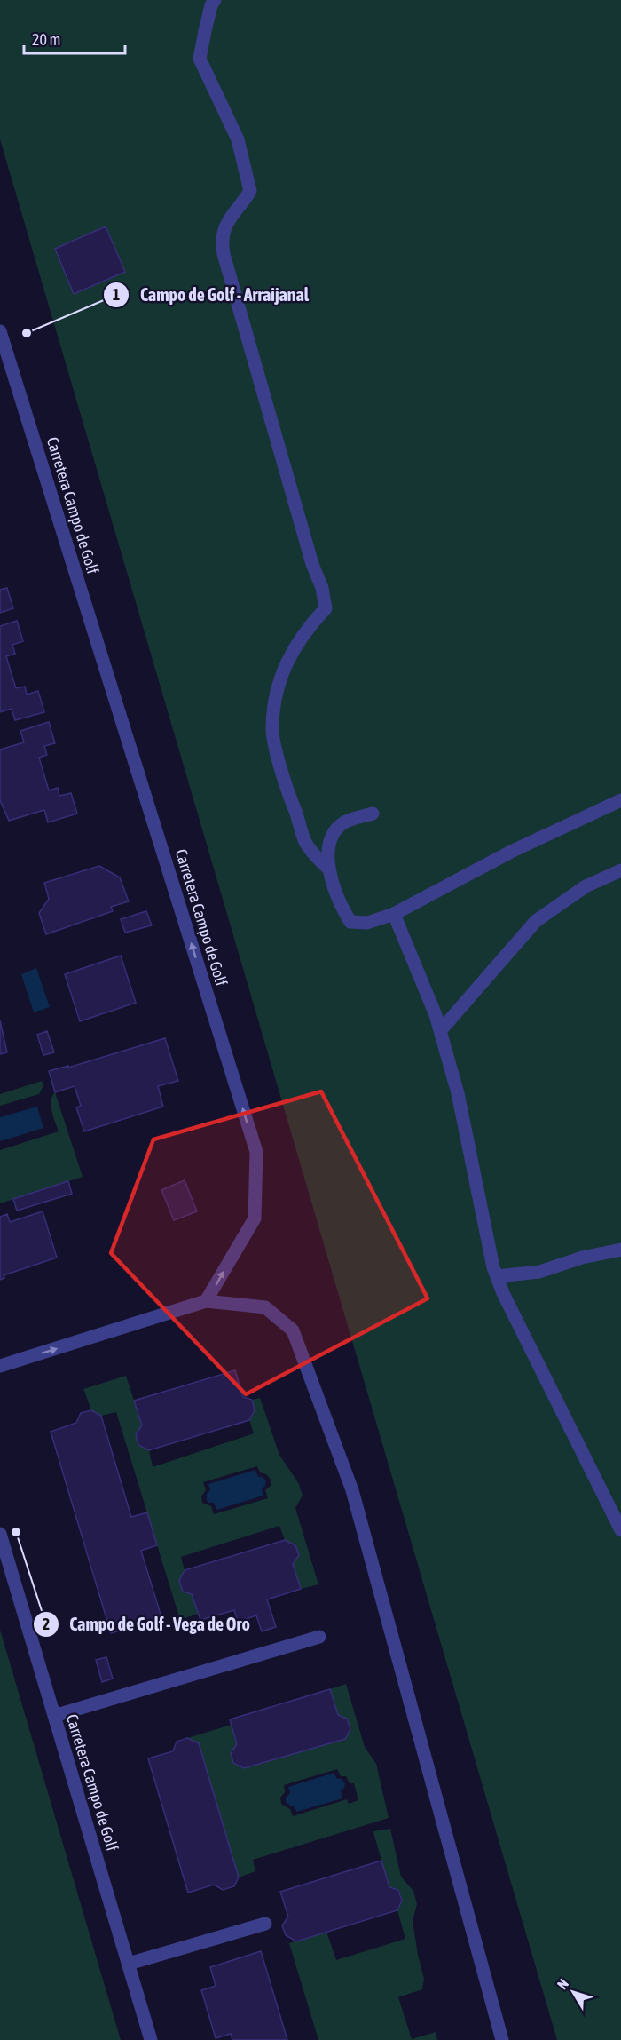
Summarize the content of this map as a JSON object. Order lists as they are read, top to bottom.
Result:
{
  "streets": {
    "street": ["Carretera Campo de Golf"]
  },
  "one_way": ["Carretera Campo de Golf"],
  "places": ["Campo de Golf - Arraijanal", "Campo de Golf - Vega de Oro"],
  "scale_bar": "20 m",
  "north": "top left"
}
